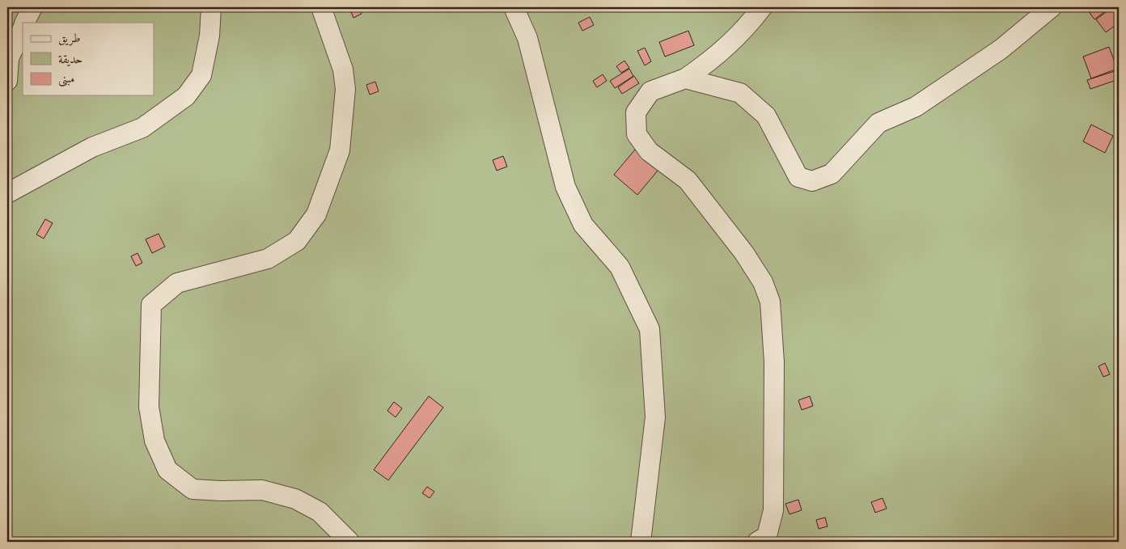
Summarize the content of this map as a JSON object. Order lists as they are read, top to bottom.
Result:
{
  "legend": ["طريق", "حديقة", "مبنى"]
}
